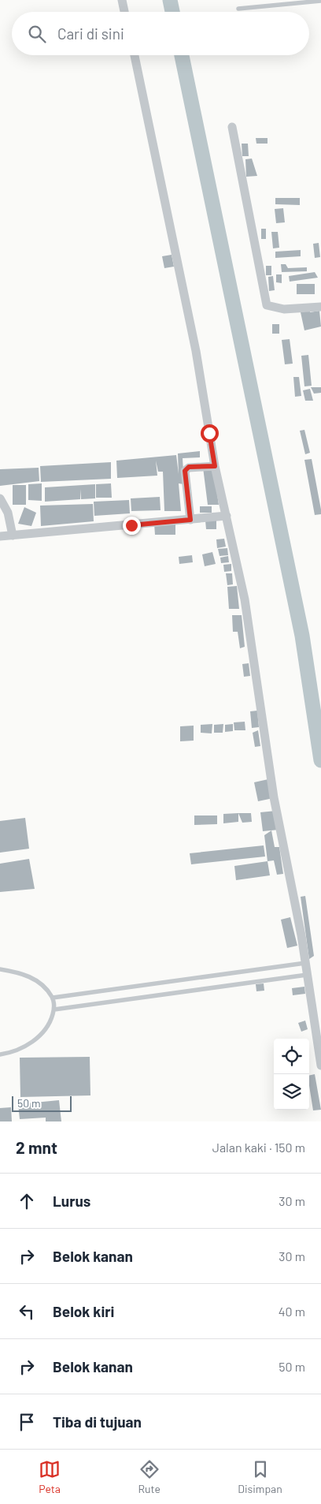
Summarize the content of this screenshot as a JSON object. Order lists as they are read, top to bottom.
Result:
{
  "scale_bar": "50 m",
  "page": {
    "search": "Cari di sini",
    "scale": "50 m",
    "heading": ["2 mnt", "Jalan kaki · 150 m"],
    "list": [
      ["Lurus", "30 m"],
      ["Belok kanan", "30 m"],
      ["Belok kiri", "40 m"],
      ["Belok kanan", "50 m"],
      "Tiba di tujuan"
    ],
    "nav": ["Peta", "Rute", "Disimpan"]
  }
}
